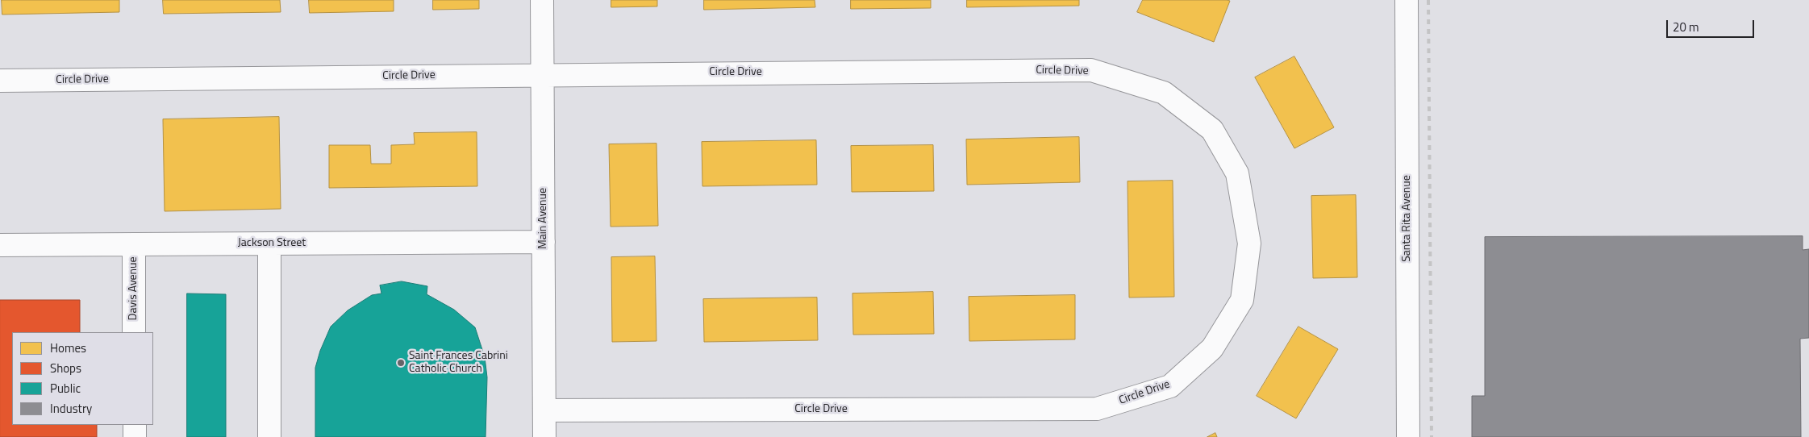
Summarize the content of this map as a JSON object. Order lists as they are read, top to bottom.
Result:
{
  "streets": {
    "street": [
      "Circle Drive",
      "Main Avenue",
      "Santa Rita Avenue",
      "Jackson Street",
      "Davis Avenue"
    ]
  },
  "crossings": [
    ["Circle Drive", "Main Avenue"],
    ["Main Avenue", "Jackson Street"],
    ["Jackson Street", "Davis Avenue"]
  ],
  "places": ["Saint Frances Cabrini Catholic Church"],
  "legend": [
    "Homes",
    "Shops",
    "Public",
    "Industry"
  ],
  "scale_bar": "20 m"
}
